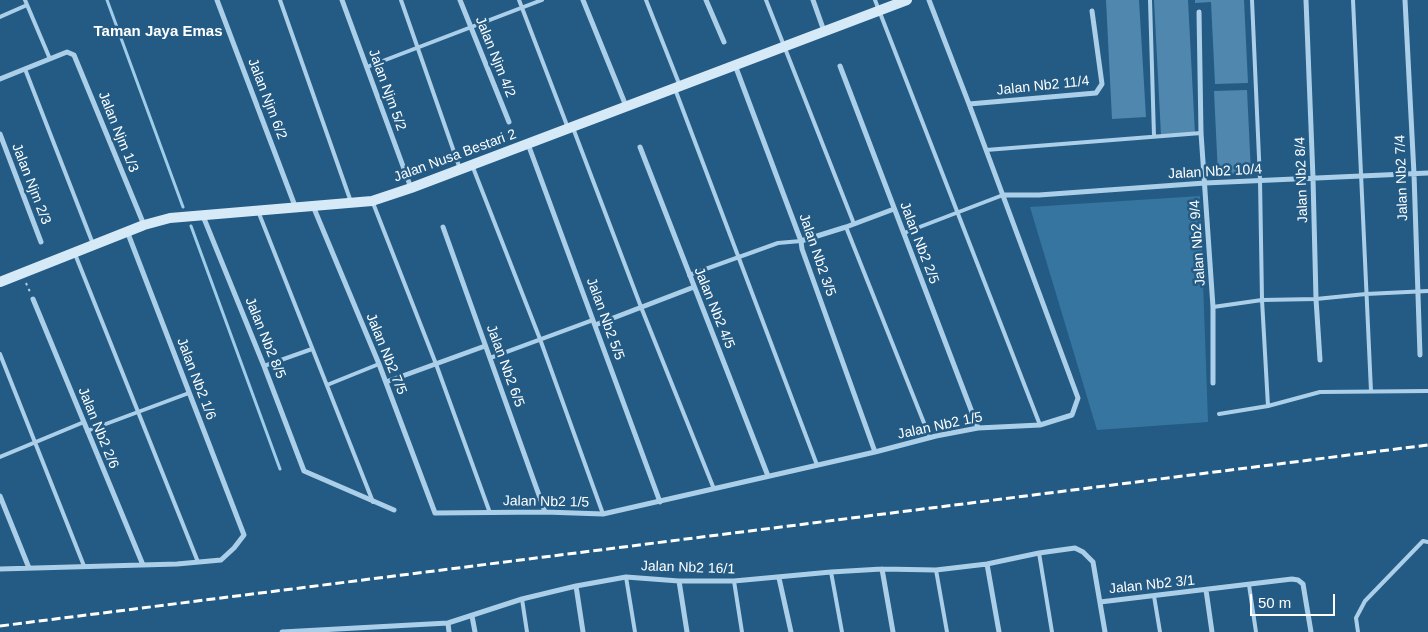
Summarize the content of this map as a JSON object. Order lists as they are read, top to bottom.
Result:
{
  "streets": {
    "street": [
      "Jalan Njm 4/2",
      "Jalan Nb2 11/4",
      "Jalan Njm 5/2",
      "Jalan Njm 6/2",
      "Jalan Njm 1/3",
      "Jalan Nusa Bestari 2",
      "Jalan Nb2 10/4",
      "Jalan Nb2 7/4",
      "Jalan Nb2 8/4",
      "Jalan Njm 2/3",
      "Jalan Nb2 2/5",
      "Jalan Nb2 9/4",
      "Jalan Nb2 3/5",
      "Jalan Nb2 4/5",
      "Jalan Nb2 5/5",
      "Jalan Nb2 8/5",
      "Jalan Nb2 7/5",
      "Jalan Nb2 6/5",
      "Jalan Nb2 1/6",
      "Jalan Nb2 1/5",
      "Jalan Nb2 2/6",
      "Jalan Nb2 16/1",
      "Jalan Nb2 3/1"
    ]
  },
  "crossings": [
    ["Jalan Nb2 11/4", "Jalan Nb2 1/5"],
    ["Jalan Njm 5/2", "Jalan Nusa Bestari 2"],
    ["Jalan Njm 6/2", "Jalan Nusa Bestari 2"],
    ["Jalan Njm 1/3", "Jalan Nusa Bestari 2"],
    ["Jalan Nusa Bestari 2", "Jalan Nb2 3/5"],
    ["Jalan Nusa Bestari 2", "Jalan Nb2 5/5"],
    ["Jalan Nusa Bestari 2", "Jalan Nb2 8/5"],
    ["Jalan Nusa Bestari 2", "Jalan Nb2 7/5"],
    ["Jalan Nusa Bestari 2", "Jalan Nb2 1/6"],
    ["Jalan Nb2 10/4", "Jalan Nb2 7/4"],
    ["Jalan Nb2 10/4", "Jalan Nb2 8/4"],
    ["Jalan Nb2 10/4", "Jalan Nb2 9/4"],
    ["Jalan Nb2 10/4", "Jalan Nb2 1/5"],
    ["Jalan Nb2 2/5", "Jalan Nb2 1/5"],
    ["Jalan Nb2 3/5", "Jalan Nb2 1/5"],
    ["Jalan Nb2 4/5", "Jalan Nb2 1/5"],
    ["Jalan Nb2 5/5", "Jalan Nb2 1/5"],
    ["Jalan Nb2 7/5", "Jalan Nb2 1/5"],
    ["Jalan Nb2 6/5", "Jalan Nb2 1/5"],
    ["Jalan Nb2 16/1", "Jalan Nb2 3/1"]
  ],
  "districts": ["Taman Jaya Emas"],
  "scale_bar": "50 m"
}
